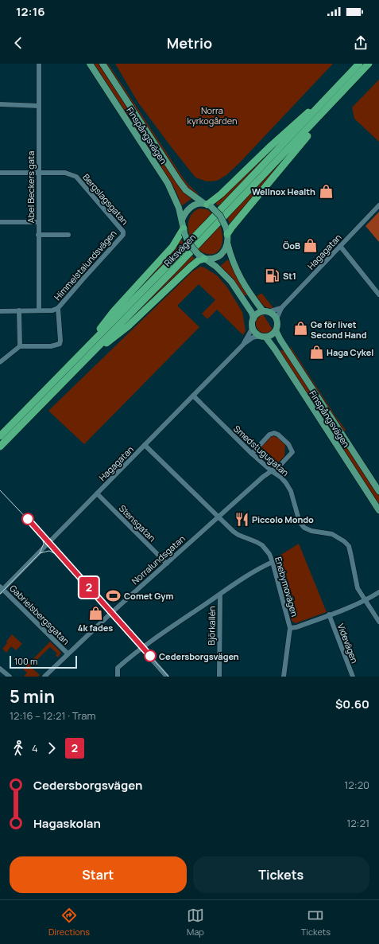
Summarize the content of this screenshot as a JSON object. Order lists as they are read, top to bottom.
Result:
{
  "streets": {
    "highway": ["Riksvägen"],
    "main road": ["Finspångsvägen"],
    "street": [
      "Abel Beckers gata",
      "Bergslagsgatan",
      "Hagagatan",
      "Himmelstalundsvägen",
      "Smedstugugatan",
      "Stensgatan",
      "Norralundsgatan",
      "Enebymovägen",
      "Gabrielsbergsgatan",
      "Björkallén",
      "Videvägen"
    ]
  },
  "crossings": [
    ["Finspångsvägen", "Hagagatan"],
    ["Abel Beckers gata", "Bergslagsgatan"],
    ["Bergslagsgatan", "Himmelstalundsvägen"],
    ["Hagagatan", "Smedstugugatan"],
    ["Hagagatan", "Stensgatan"],
    ["Hagagatan", "Enebymovägen"],
    ["Hagagatan", "Gabrielsbergsgatan"],
    ["Smedstugugatan", "Norralundsgatan"],
    ["Stensgatan", "Norralundsgatan"],
    ["Norralundsgatan", "Enebymovägen"],
    ["Norralundsgatan", "Gabrielsbergsgatan"]
  ],
  "parks": ["Norra kyrkogården"],
  "places": {
    "shop": [
      "Wellnox Health",
      "ÖoB",
      "Ge för livet Second Hand",
      "Haga Cykel",
      "4k fades"
    ],
    "fuel station": ["St1"],
    "restaurant": ["Piccolo Mondo"],
    "sports": ["Comet Gym"],
    "other": ["Cedersborgsvägen"]
  },
  "lines": ["tram line 2"],
  "scale_bar": "100 m",
  "page": {
    "status": "12:16",
    "header": "Metrio",
    "on_map": "2",
    "scale": "100 m",
    "heading": ["5 min", "12:16 – 12:21 · Tram", "$0.60"],
    "legs": ["4", "2"],
    "list": [
      {
        "name": "Cedersborgsvägen",
        "value": "12:20"
      },
      {
        "name": "Hagaskolan",
        "value": "12:21"
      }
    ],
    "buttons": ["Start", "Tickets"],
    "tabs": ["Directions", "Map", "Tickets"]
  }
}
